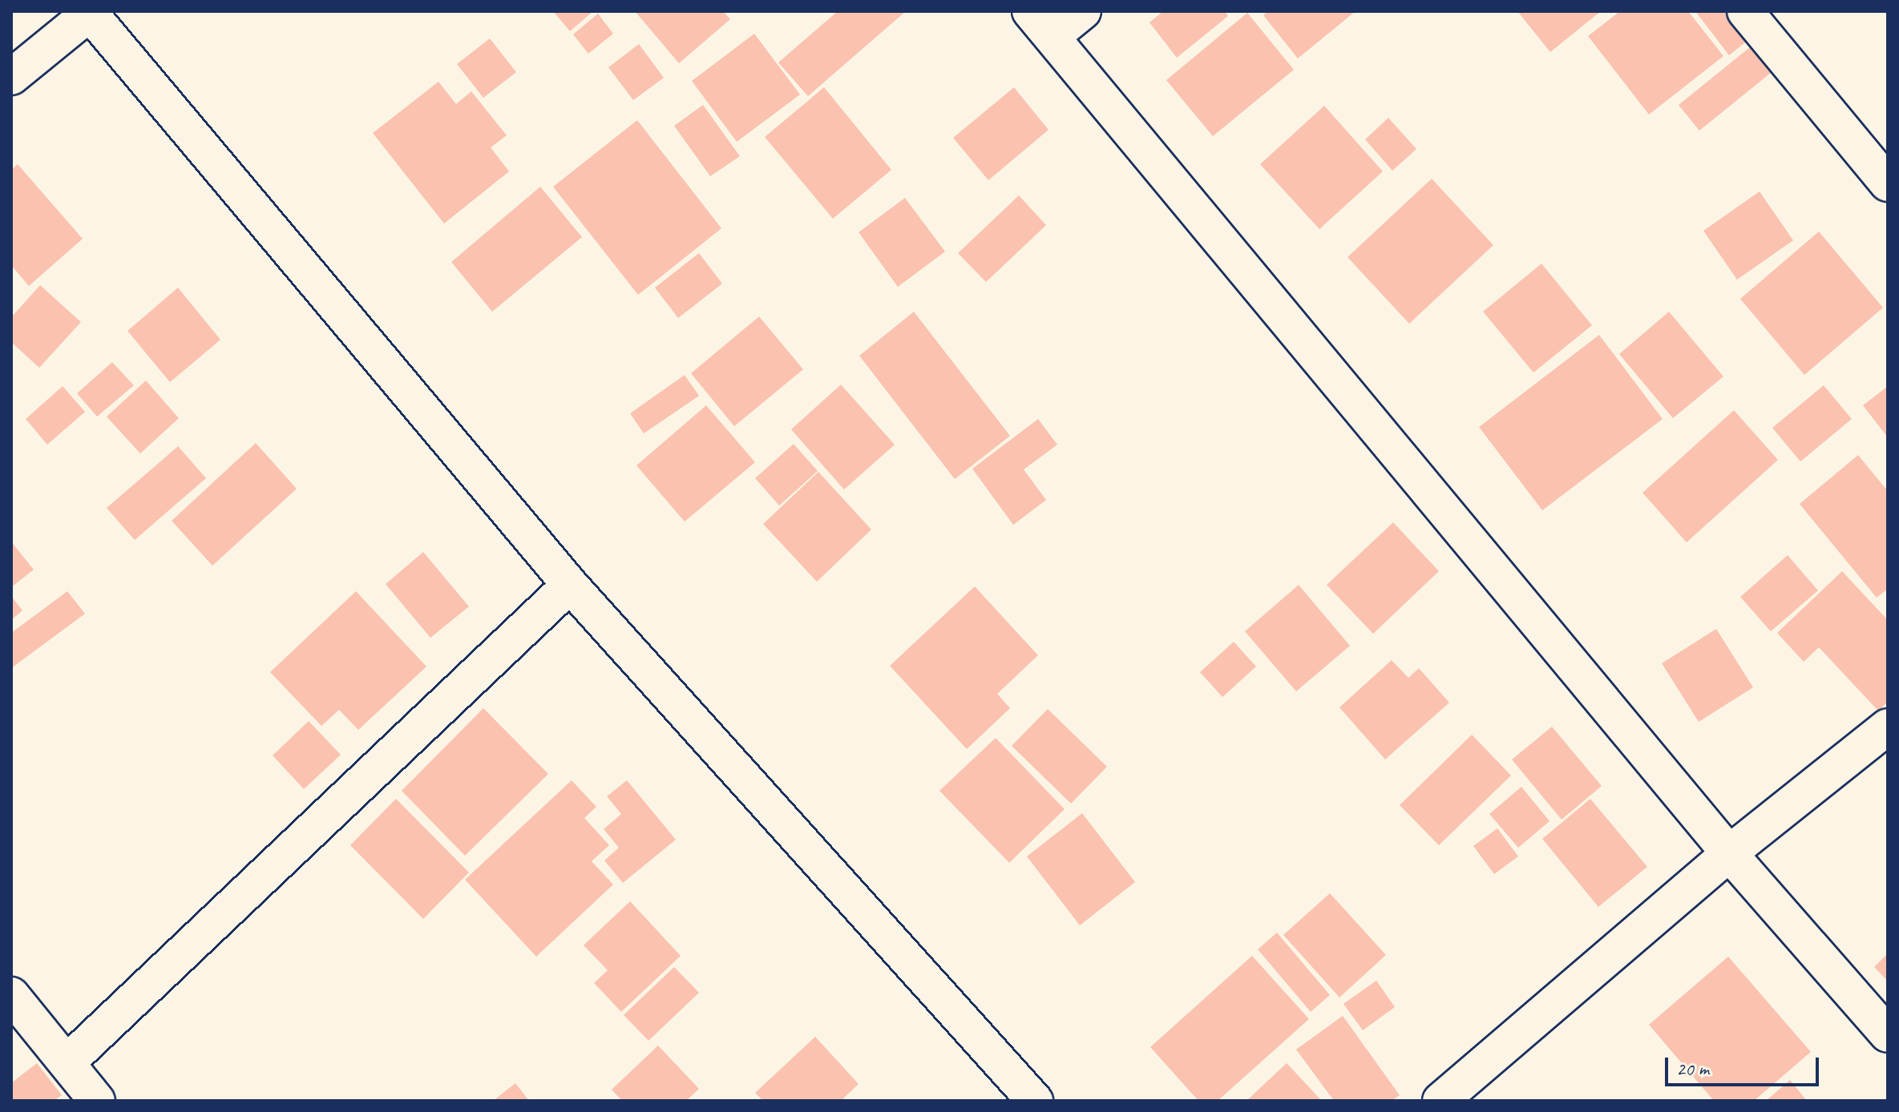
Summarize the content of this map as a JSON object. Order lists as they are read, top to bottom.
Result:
{
  "scale_bar": "20 m"
}
